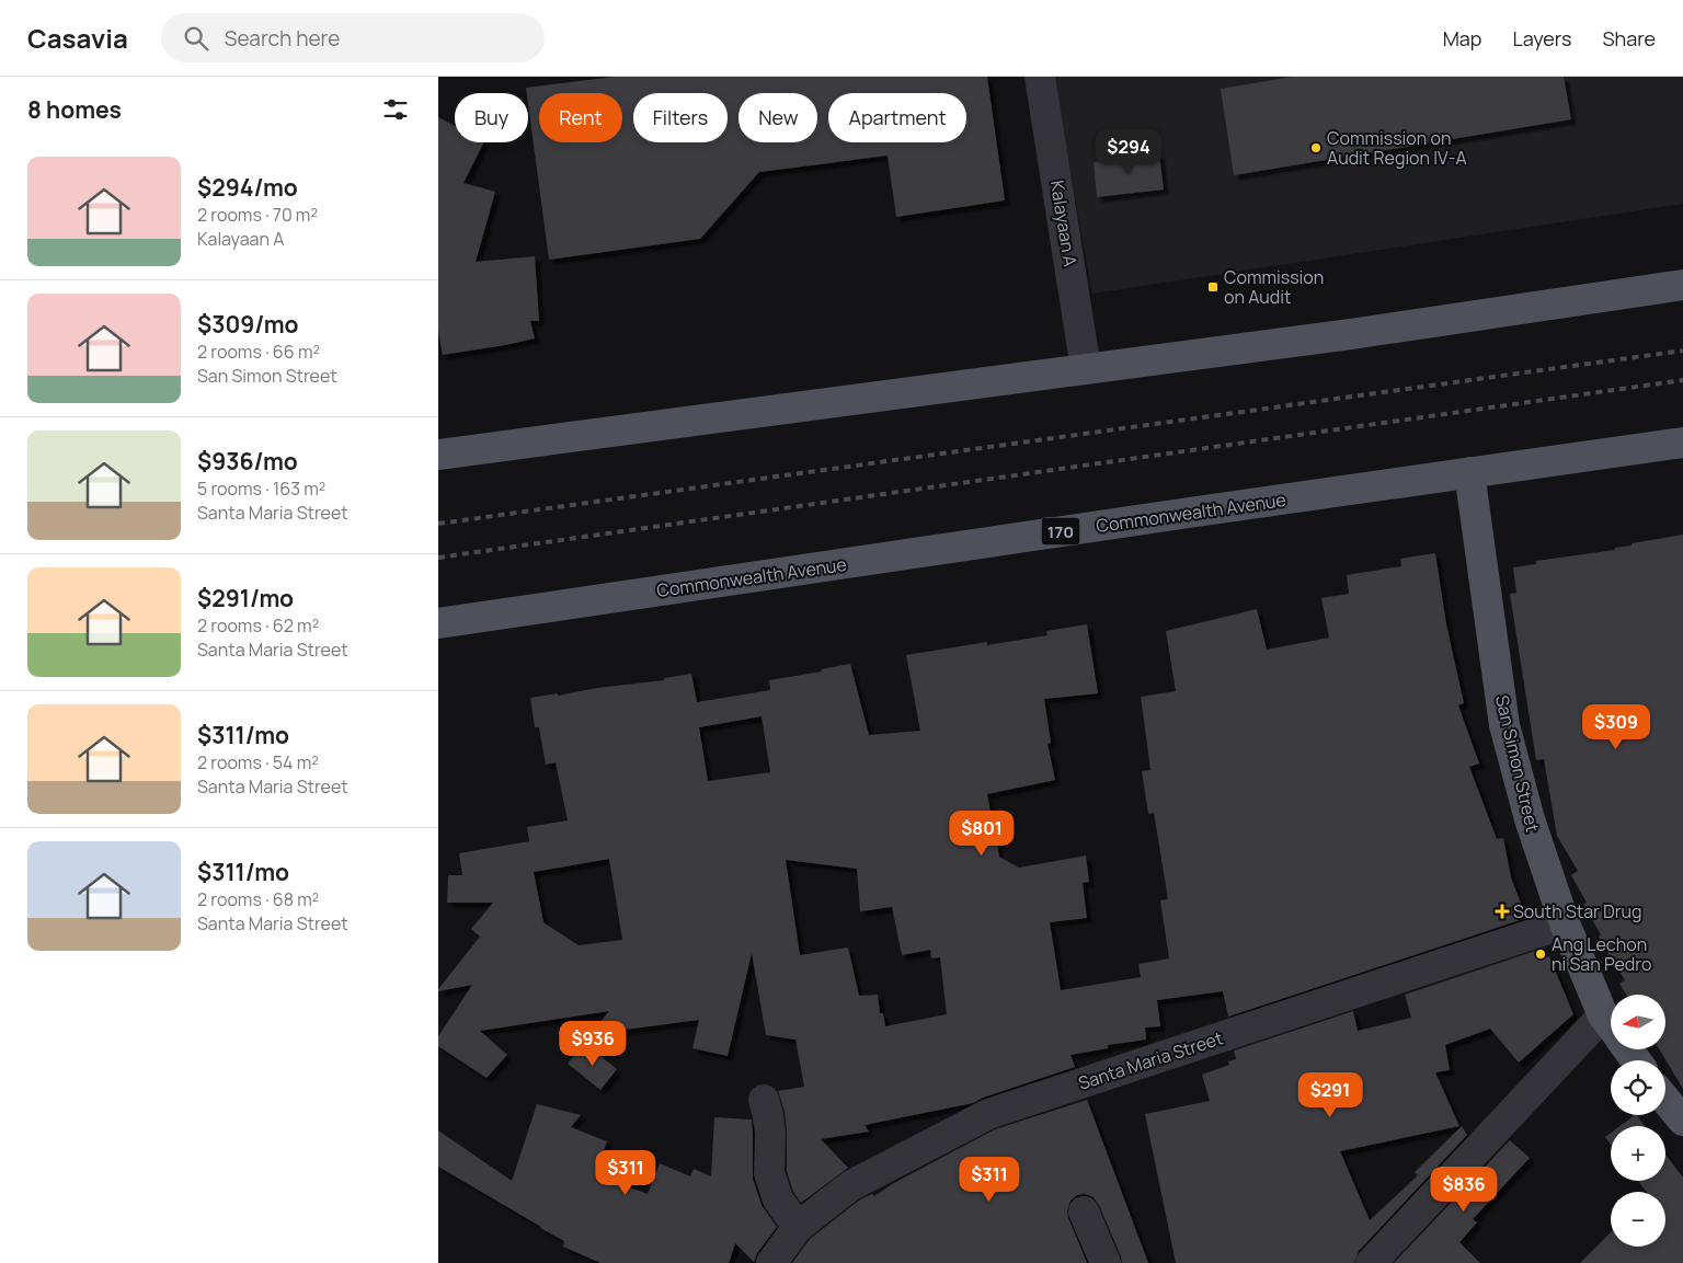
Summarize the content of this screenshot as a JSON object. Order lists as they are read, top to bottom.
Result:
{
  "streets": {
    "main road": ["Commonwealth Avenue", "170", "San Simon Street"],
    "street": ["Kalayaan A", "Santa Maria Street"]
  },
  "crossings": [
    ["Commonwealth Avenue", "San Simon Street"],
    ["San Simon Street", "Santa Maria Street"]
  ],
  "places": {
    "other": ["Commission on Audit Region IV-A", "Ang Lechon ni San Pedro"],
    "transit": ["Commission on Audit"],
    "health": ["South Star Drug"]
  },
  "north": "left",
  "page": {
    "header": "Casavia",
    "search": "Search here",
    "nav": ["Map", "Layers", "Share"],
    "heading": "8 homes",
    "chip": [
      "Buy",
      "Rent",
      "Filters",
      "New",
      "Apartment"
    ],
    "price": [
      "$294",
      "$309",
      "$801",
      "$936",
      "$291",
      "$311",
      "$311",
      "$836"
    ],
    "list": [
      {
        "name": "$294/mo",
        "note": "2 rooms · 70 m² · Kalayaan A"
      },
      {
        "name": "$309/mo",
        "note": "2 rooms · 66 m² · San Simon Street"
      },
      {
        "name": "$936/mo",
        "note": "5 rooms · 163 m² · Santa Maria Street"
      },
      {
        "name": "$291/mo",
        "note": "2 rooms · 62 m² · Santa Maria Street"
      },
      {
        "name": "$311/mo",
        "note": "2 rooms · 54 m² · Santa Maria Street"
      },
      {
        "name": "$311/mo",
        "note": "2 rooms · 68 m² · Santa Maria Street"
      }
    ],
    "map_buttons": ["+", "−"]
  }
}
